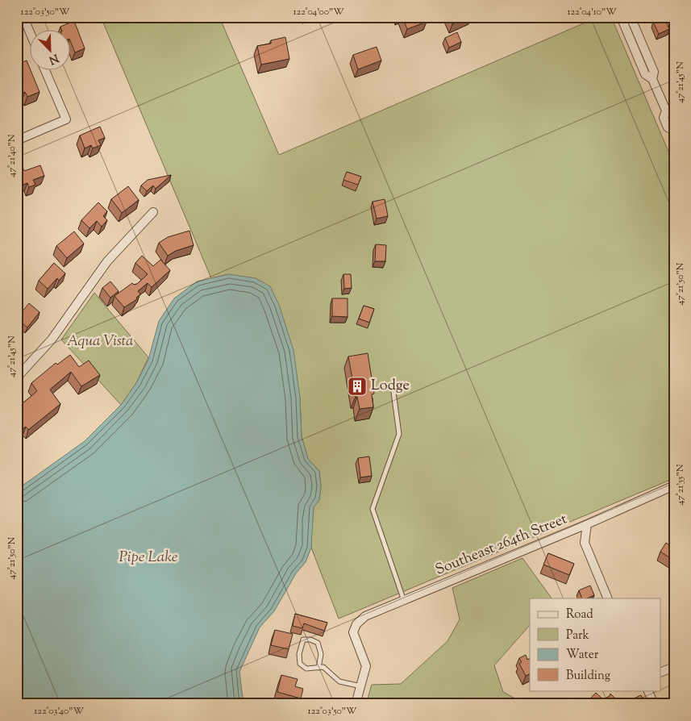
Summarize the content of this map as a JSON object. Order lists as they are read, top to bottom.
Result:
{
  "streets": {
    "street": ["Southeast 264th Street"]
  },
  "water": ["Pipe Lake"],
  "parks": ["Aqua Vista"],
  "places": {
    "building": ["Lodge"]
  },
  "legend": [
    "Road",
    "Park",
    "Water",
    "Building"
  ],
  "north": "bottom right",
  "coordinates": [
    "122°03'50\"W",
    "122°04'00\"W",
    "122°04'10\"W",
    "47°21'45\"N",
    "47°21'40\"N",
    "47°21'50\"N",
    "47°21'55\"N",
    "122°03'40\"W"
  ]
}
